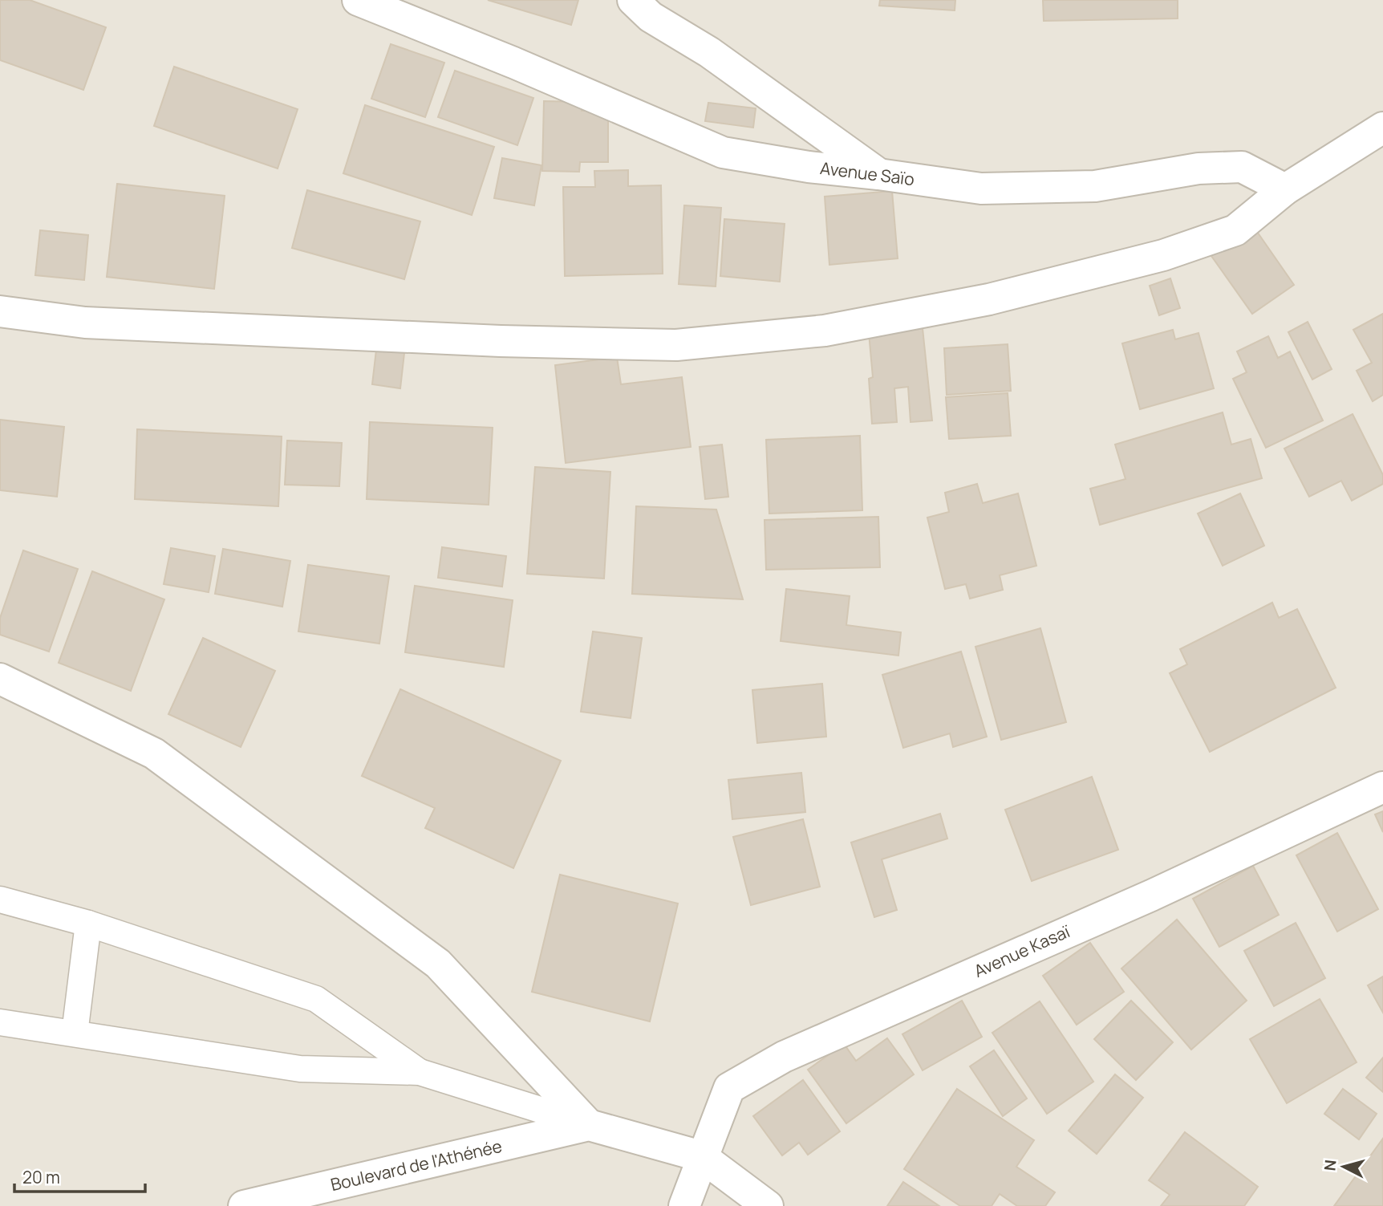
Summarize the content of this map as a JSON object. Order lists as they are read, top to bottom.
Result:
{
  "streets": {
    "street": ["Avenue Saïo", "Avenue Kasaï", "Boulevard de l'Athénée"]
  },
  "scale_bar": "20 m",
  "north": "left"
}
